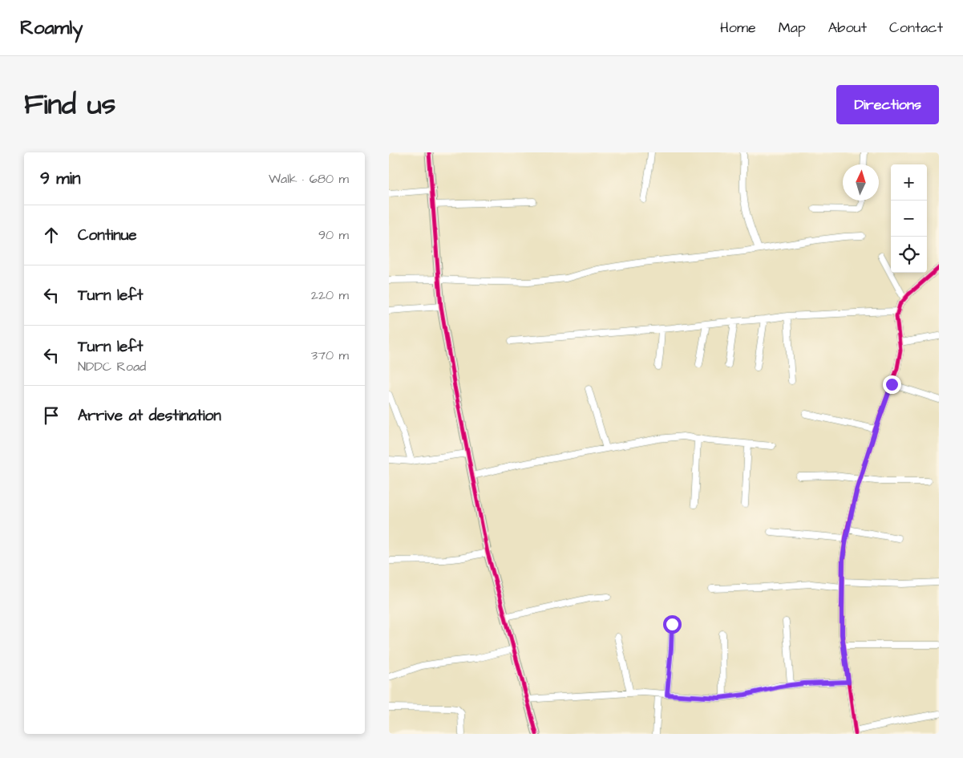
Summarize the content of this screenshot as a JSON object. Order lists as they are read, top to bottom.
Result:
{
  "north": "top",
  "page": {
    "header": "Roamly",
    "nav": [
      "Home",
      "Map",
      "About",
      "Contact"
    ],
    "title": "Find us",
    "buttons": "Directions",
    "heading": ["9 min", "Walk · 680 m"],
    "map_buttons": ["+", "−"],
    "list": [
      ["Continue", "90 m"],
      ["Turn left", "220 m"],
      ["Turn left", "NDDC Road", "370 m"],
      "Arrive at destination"
    ]
  }
}
